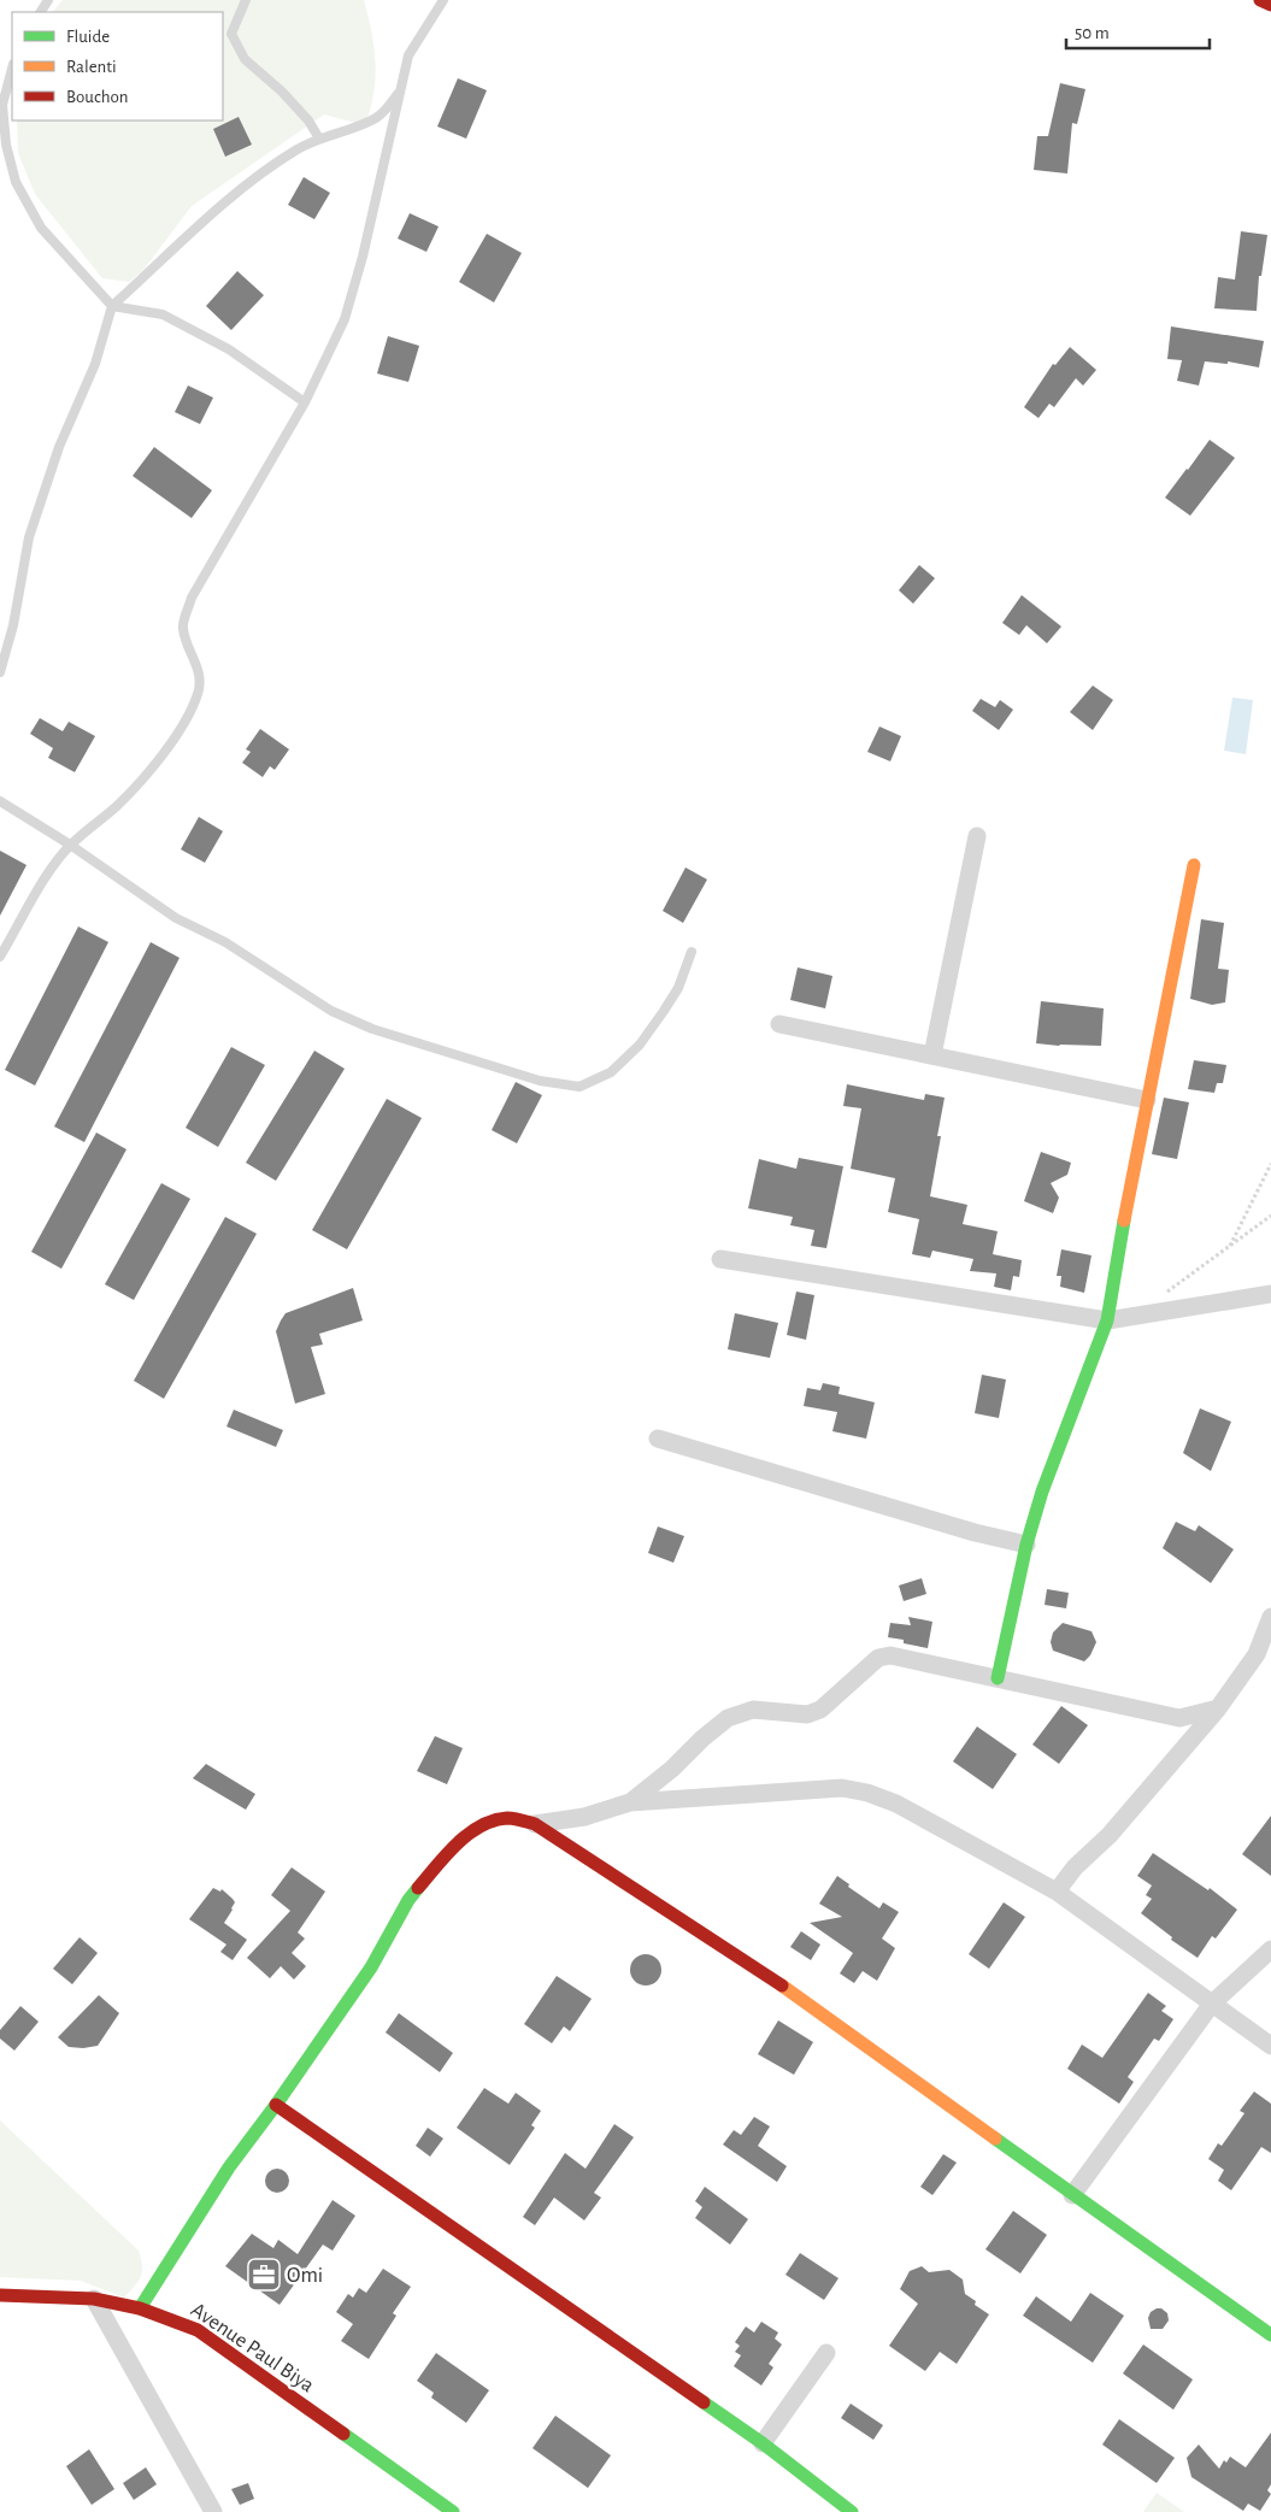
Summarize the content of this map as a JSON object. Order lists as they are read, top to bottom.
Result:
{
  "streets": {
    "street": ["Avenue Paul Biya"]
  },
  "places": {
    "office": ["Omi"]
  },
  "legend": ["Fluide", "Ralenti", "Bouchon"],
  "scale_bar": "50 m"
}
